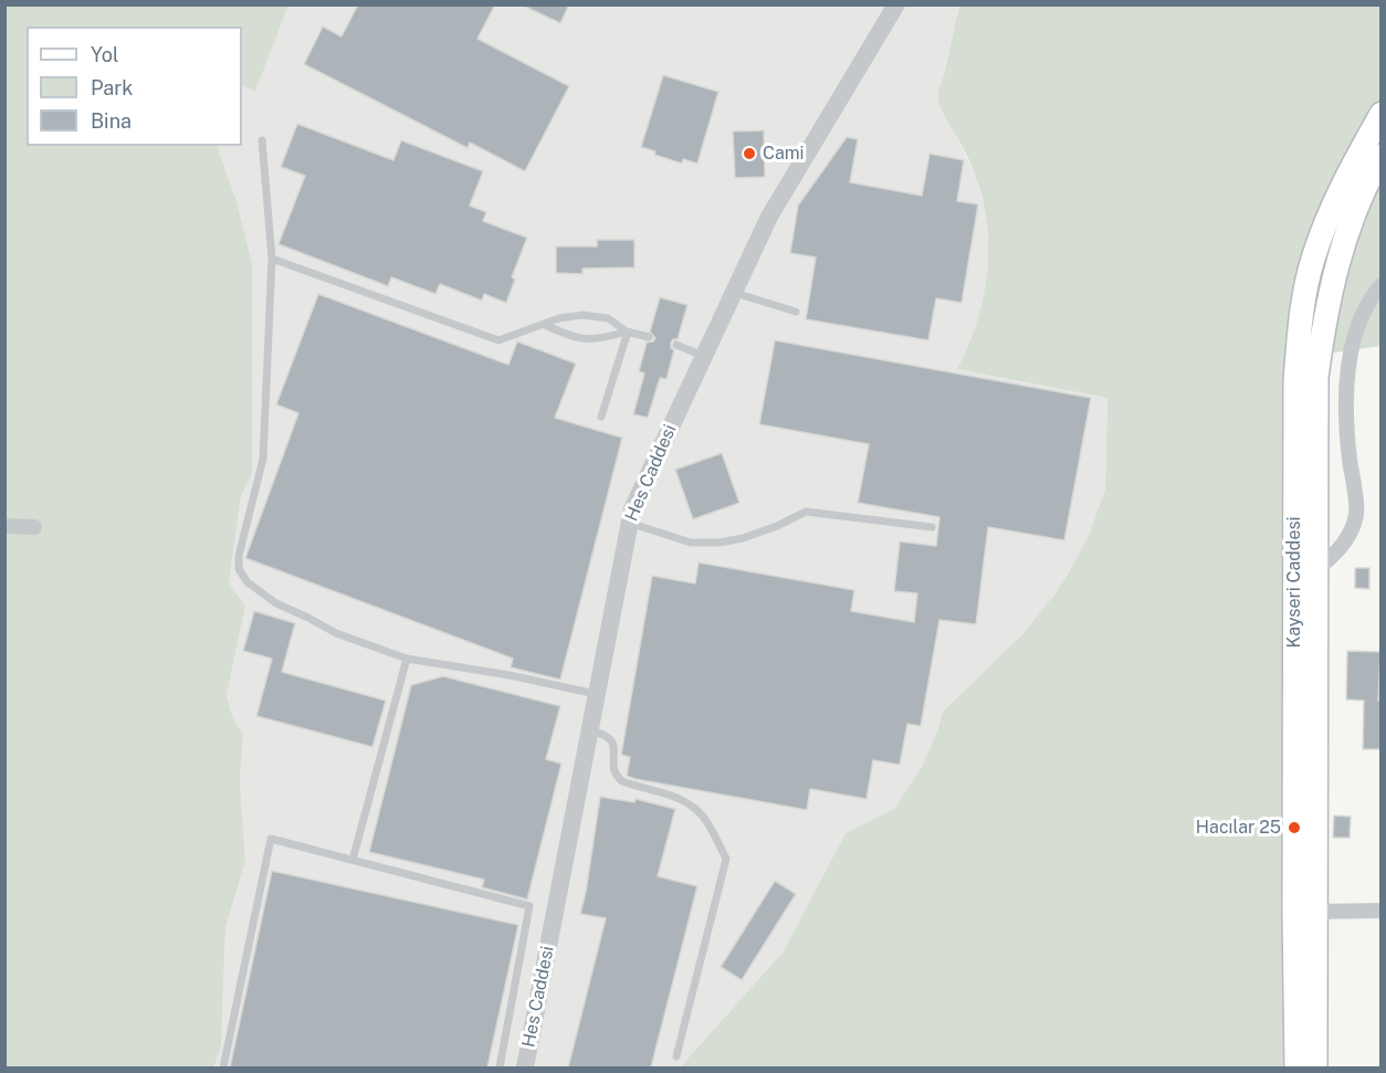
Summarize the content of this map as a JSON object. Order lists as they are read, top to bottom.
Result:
{
  "streets": {
    "main road": ["Kayseri Caddesi"],
    "street": ["Hes Caddesi"]
  },
  "places": ["Cami", "Hacılar 25"],
  "legend": ["Yol", "Park", "Bina"]
}
